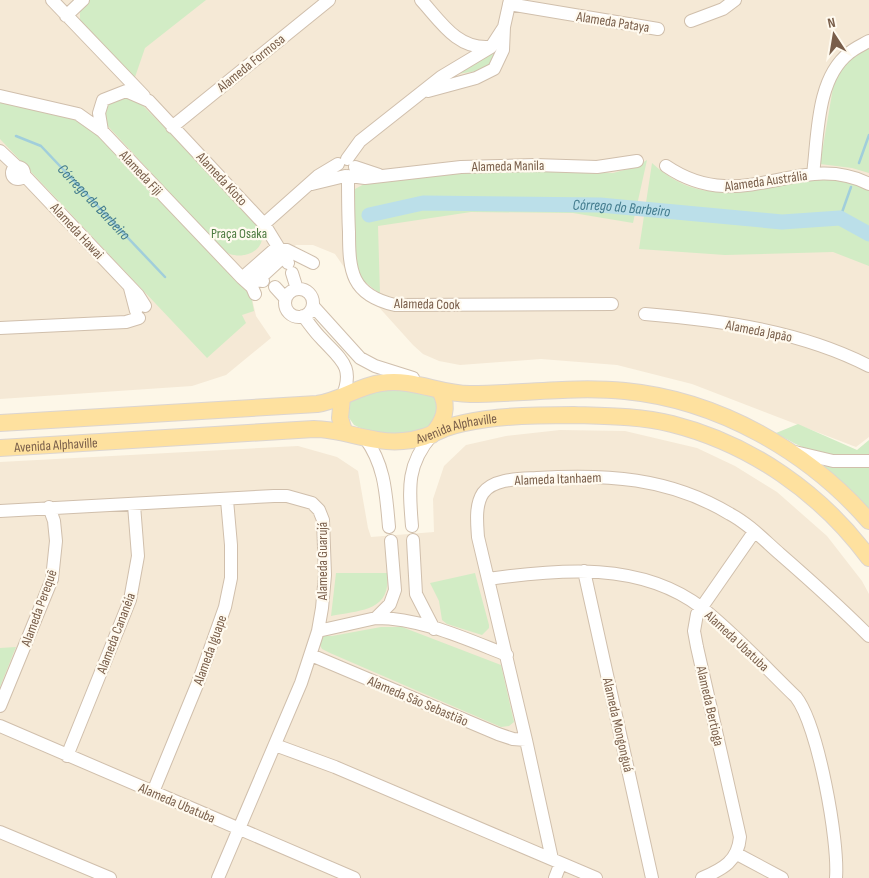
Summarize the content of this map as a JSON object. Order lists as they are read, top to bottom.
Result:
{
  "streets": {
    "main road": ["Avenida Alphaville"],
    "street": [
      "Alameda Pataya",
      "Alameda Formosa",
      "Alameda Manila",
      "Alameda Fiji",
      "Alameda Kioto",
      "Alameda Austrália",
      "Alameda Hawai",
      "Alameda Cook",
      "Alameda Japão",
      "Alameda Itanhaem",
      "Alameda Guarujá",
      "Alameda Perequê",
      "Alameda Cananéia",
      "Alameda Ubatuba",
      "Alameda Iguape",
      "Alameda São Sebastião",
      "Alameda Bertioga",
      "Alameda Mongonguá"
    ]
  },
  "crossings": [
    ["Alameda Formosa", "Alameda Kioto"],
    ["Alameda Manila", "Alameda Cook"],
    ["Alameda Itanhaem", "Alameda Ubatuba"],
    ["Alameda Itanhaem", "Alameda São Sebastião"],
    ["Alameda Itanhaem", "Alameda Bertioga"],
    ["Alameda Guarujá", "Alameda Perequê"],
    ["Alameda Guarujá", "Alameda Cananéia"],
    ["Alameda Guarujá", "Alameda Ubatuba"],
    ["Alameda Guarujá", "Alameda Iguape"],
    ["Alameda Guarujá", "Alameda São Sebastião"],
    ["Alameda Cananéia", "Alameda Ubatuba"],
    ["Alameda Ubatuba", "Alameda Iguape"],
    ["Alameda Ubatuba", "Alameda Bertioga"],
    ["Alameda Ubatuba", "Alameda Mongonguá"]
  ],
  "water": ["Córrego do Barbeiro"],
  "parks": ["Praça Osaka"],
  "north": "top"
}
